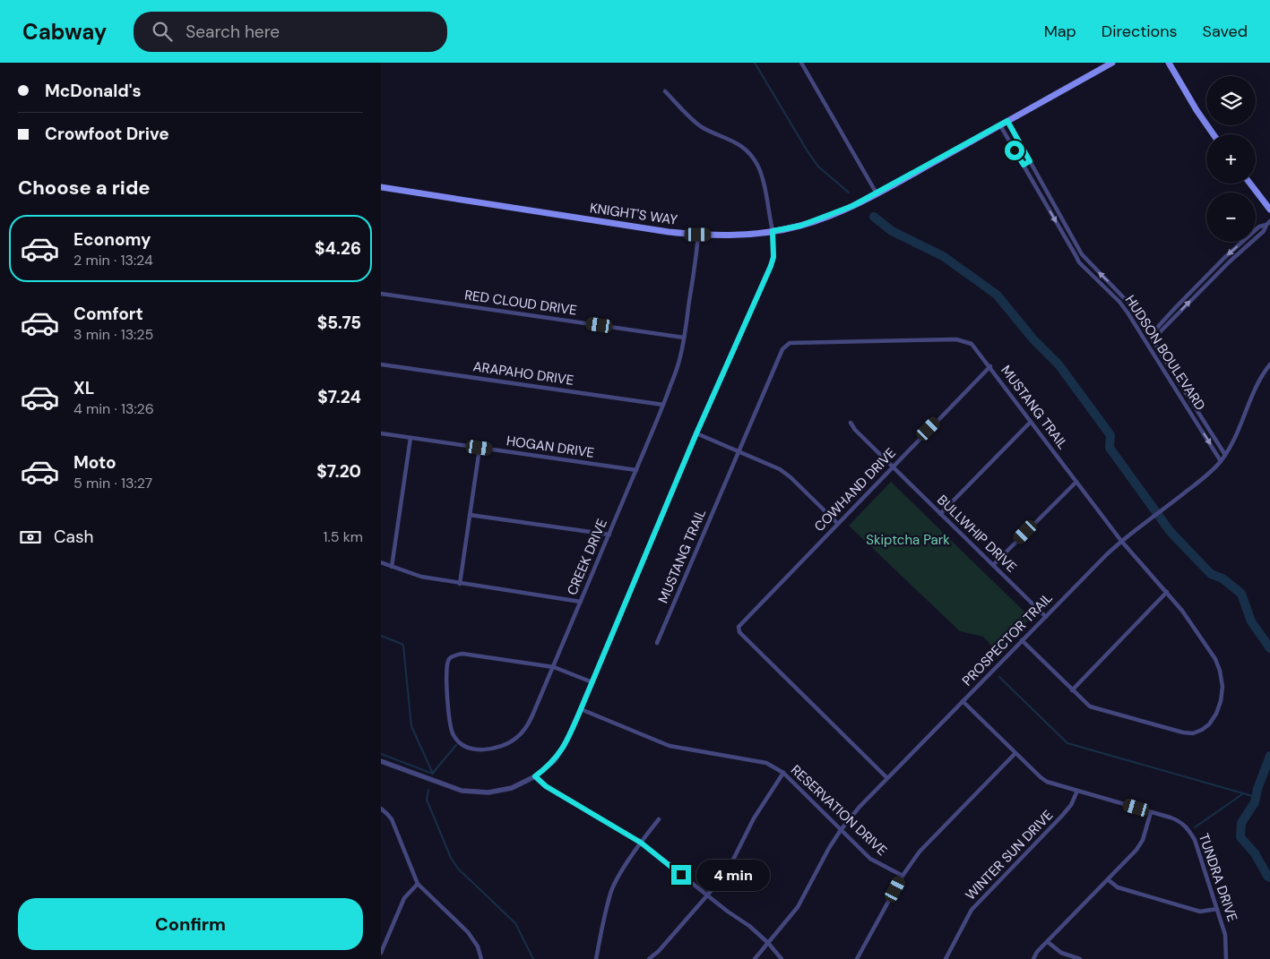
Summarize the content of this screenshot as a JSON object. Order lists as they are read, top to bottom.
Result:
{
  "streets": {
    "main road": ["KNIGHT'S WAY"],
    "street": [
      "RED CLOUD DRIVE",
      "HUDSON BOULEVARD",
      "ARAPAHO DRIVE",
      "MUSTANG TRAIL",
      "HOGAN DRIVE",
      "COWHAND DRIVE",
      "BULLWHIP DRIVE",
      "CREEK DRIVE",
      "PROSPECTOR TRAIL",
      "RESERVATION DRIVE",
      "WINTER SUN DRIVE",
      "TUNDRA DRIVE"
    ]
  },
  "crossings": [
    ["KNIGHT'S WAY", "HUDSON BOULEVARD"],
    ["KNIGHT'S WAY", "CREEK DRIVE"],
    ["RED CLOUD DRIVE", "CREEK DRIVE"],
    ["HUDSON BOULEVARD", "PROSPECTOR TRAIL"],
    ["ARAPAHO DRIVE", "CREEK DRIVE"],
    ["MUSTANG TRAIL", "COWHAND DRIVE"],
    ["MUSTANG TRAIL", "PROSPECTOR TRAIL"],
    ["HOGAN DRIVE", "CREEK DRIVE"],
    ["COWHAND DRIVE", "BULLWHIP DRIVE"],
    ["COWHAND DRIVE", "PROSPECTOR TRAIL"],
    ["BULLWHIP DRIVE", "PROSPECTOR TRAIL"],
    ["PROSPECTOR TRAIL", "RESERVATION DRIVE"],
    ["PROSPECTOR TRAIL", "TUNDRA DRIVE"],
    ["WINTER SUN DRIVE", "TUNDRA DRIVE"]
  ],
  "parks": ["Skiptcha Park"],
  "page": {
    "header": "Cabway",
    "search": "Search here",
    "nav": ["Map", "Directions", "Saved"],
    "banner": ["McDonald's", "Crowfoot Drive"],
    "map_buttons": ["+", "−"],
    "heading": "Choose a ride",
    "list": [
      {
        "name": "Economy",
        "note": "2 min · 13:24",
        "value": "$4.26"
      },
      {
        "name": "Comfort",
        "note": "3 min · 13:25",
        "value": "$5.75"
      },
      {
        "name": "XL",
        "note": "4 min · 13:26",
        "value": "$7.24"
      },
      {
        "name": "Moto",
        "note": "5 min · 13:27",
        "value": "$7.20"
      }
    ],
    "pay": ["Cash", "1.5 km"],
    "bubble": "4 min",
    "buttons": "Confirm"
  }
}
